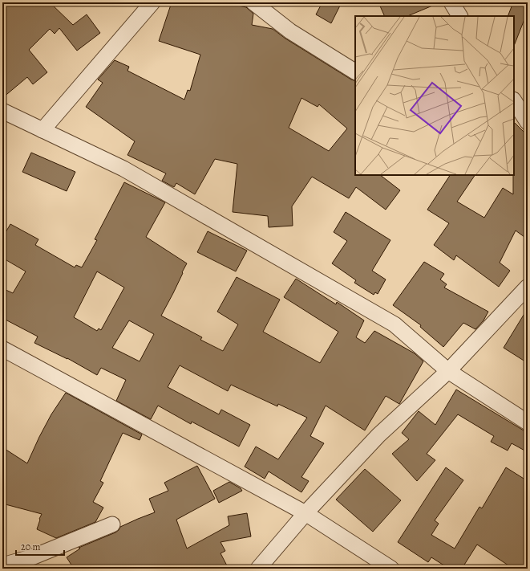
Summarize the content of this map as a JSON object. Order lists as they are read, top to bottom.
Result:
{
  "scale_bar": "20 m"
}
